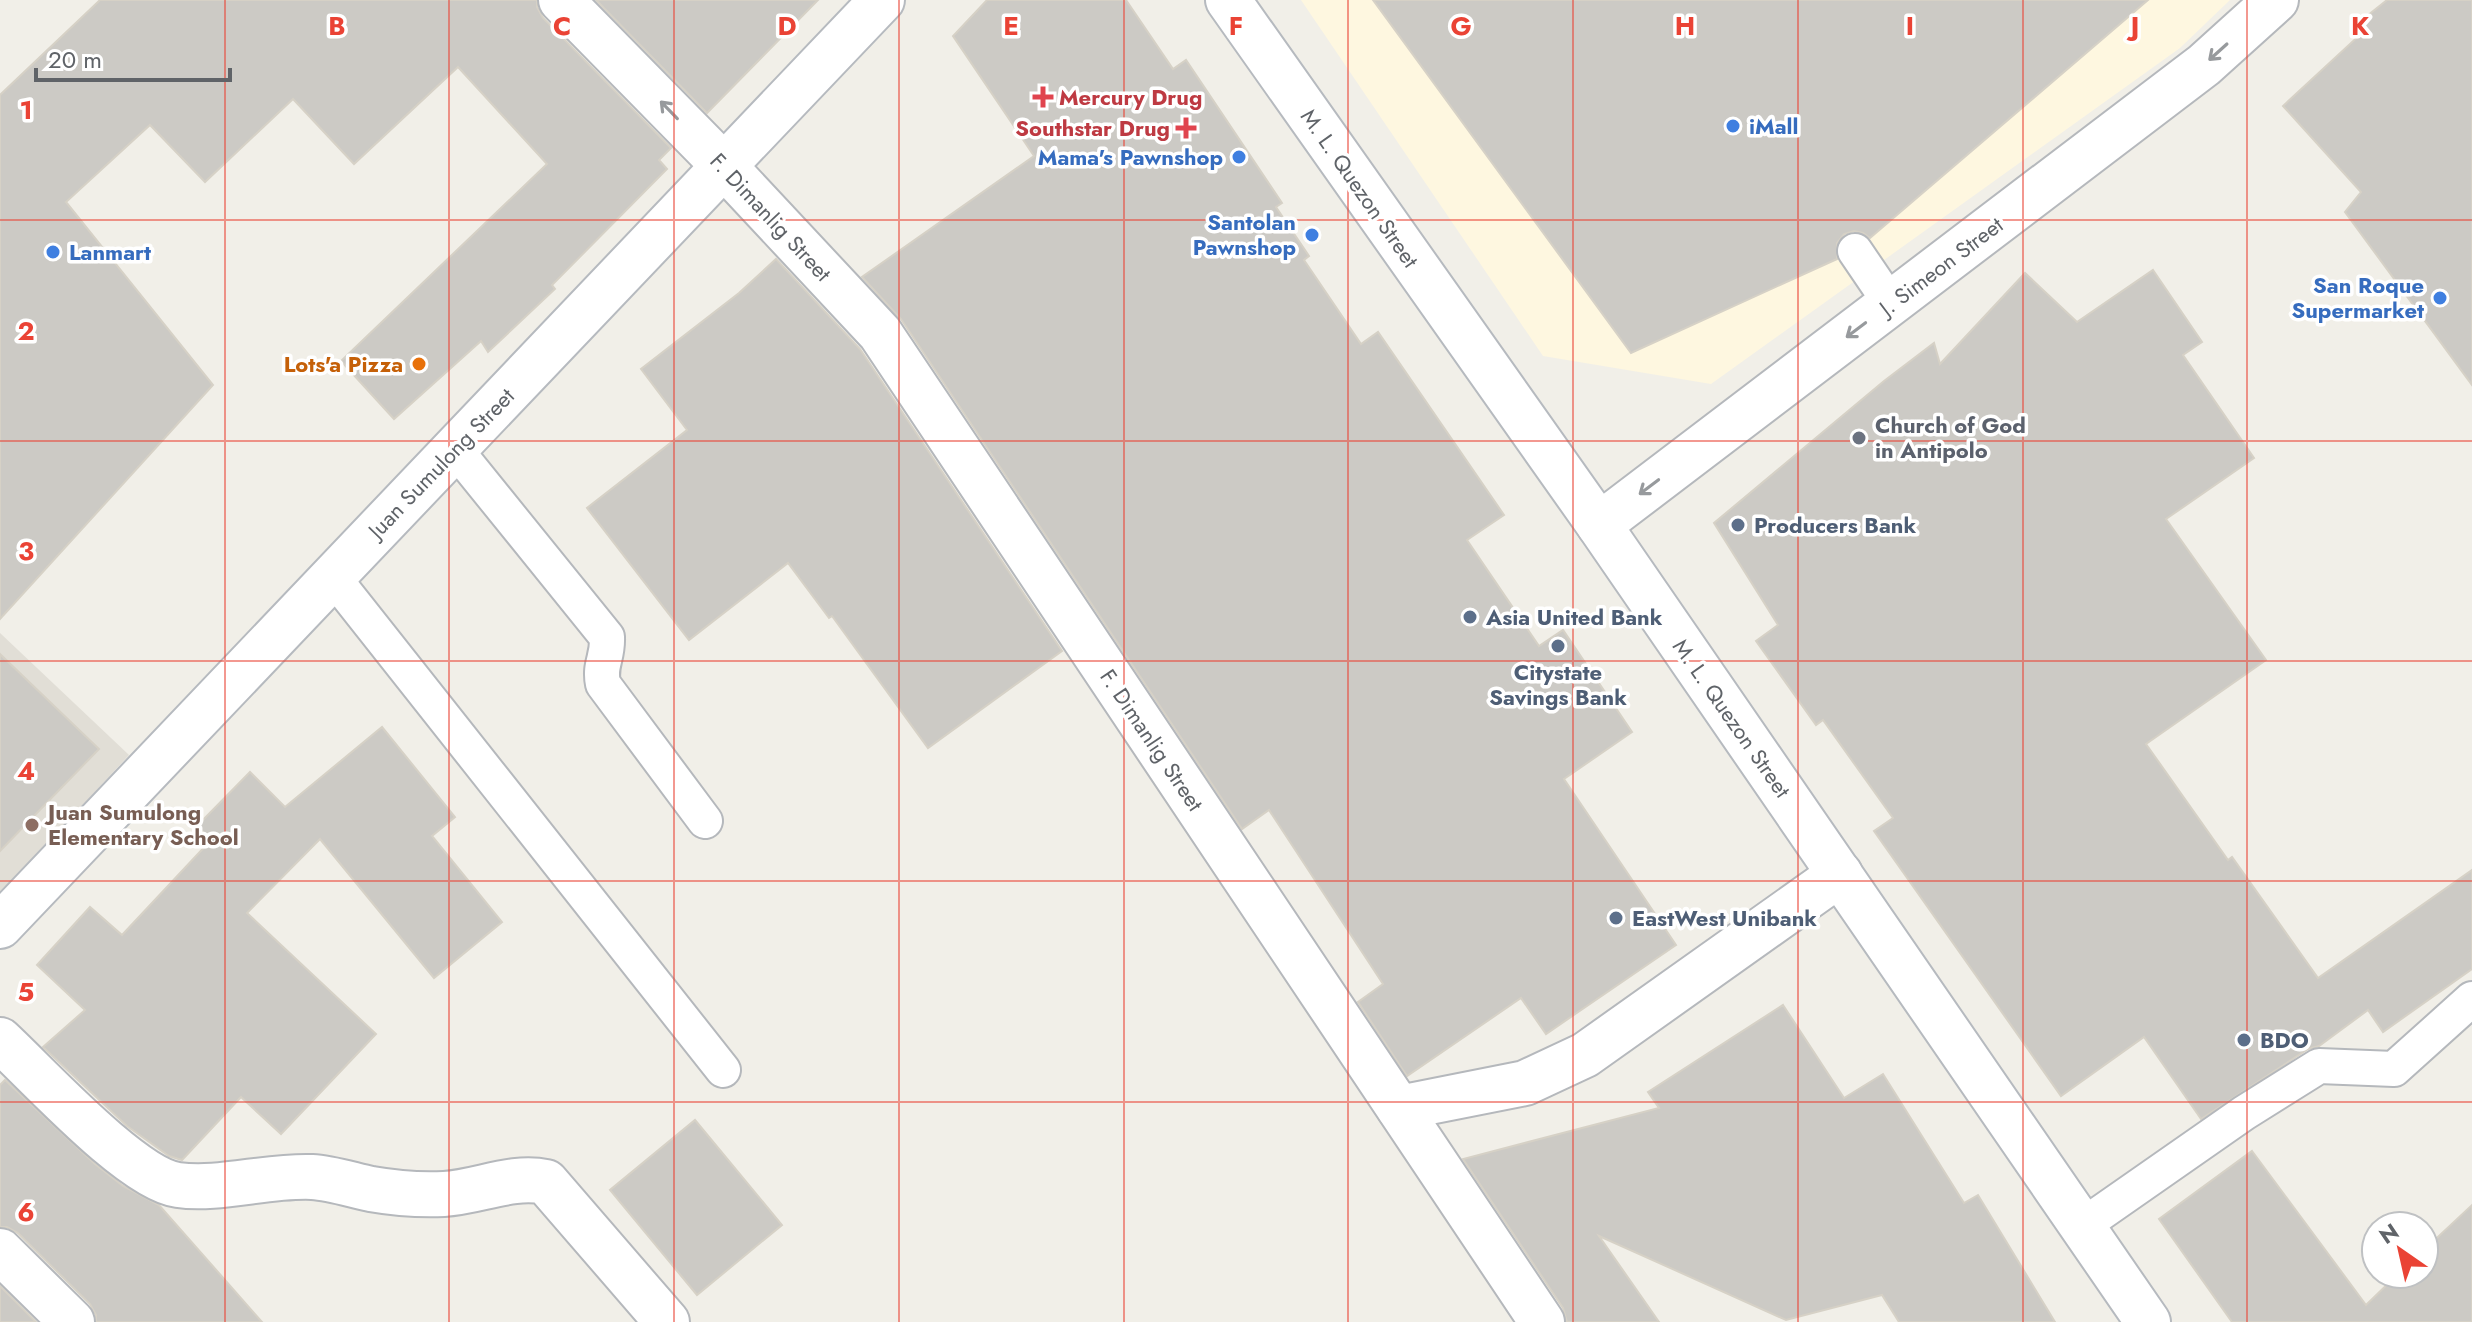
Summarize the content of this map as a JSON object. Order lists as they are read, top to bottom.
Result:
{
  "streets": {
    "street": [
      "M. L. Quezon Street",
      "F. Dimanlig Street",
      "J. Simeon Street",
      "Juan Sumulong Street"
    ]
  },
  "crossings": [
    ["M. L. Quezon Street", "J. Simeon Street"],
    ["F. Dimanlig Street", "Juan Sumulong Street"]
  ],
  "one_way": ["J. Simeon Street"],
  "places": {
    "health": ["Mercury Drug", "Southstar Drug"],
    "other": [
      "iMall",
      "Mama's Pawnshop",
      "Santolan Pawnshop",
      "Lanmart",
      "San Roque Supermarket",
      "Lots'a Pizza",
      "Church of God in Antipolo",
      "Producers Bank",
      "Asia United Bank",
      "Citystate Savings Bank",
      "Juan Sumulong Elementary School",
      "EastWest Unibank",
      "BDO"
    ]
  },
  "scale_bar": "20 m",
  "north": "top left",
  "grid": {
    "columns": [
      "B",
      "C",
      "D",
      "E",
      "F",
      "G",
      "H",
      "I",
      "J",
      "K"
    ],
    "rows": [
      "1",
      "2",
      "3",
      "4",
      "5",
      "6"
    ]
  }
}
